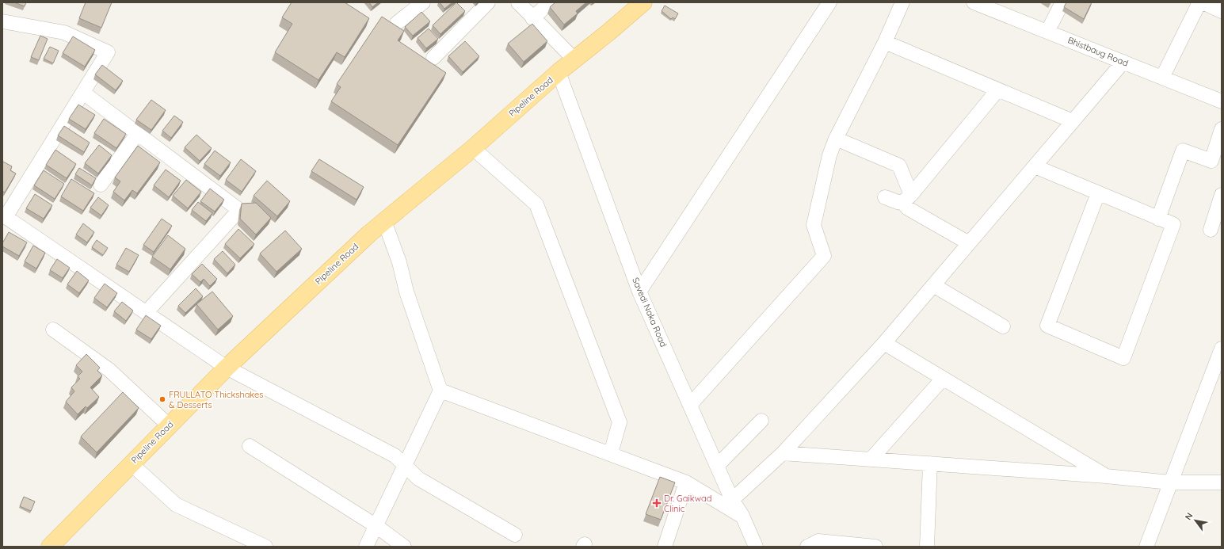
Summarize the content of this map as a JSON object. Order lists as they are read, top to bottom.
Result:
{
  "streets": {
    "main road": ["Pipeline Road"],
    "street": ["Bhistbaug Road", "Savedi Naka Road"]
  },
  "crossings": [
    ["Pipeline Road", "Savedi Naka Road"]
  ],
  "places": {
    "other": ["FRULLATO Thickshakes & Desserts"],
    "health": ["Dr. Gaikwad Clinic"]
  },
  "north": "top left"
}
